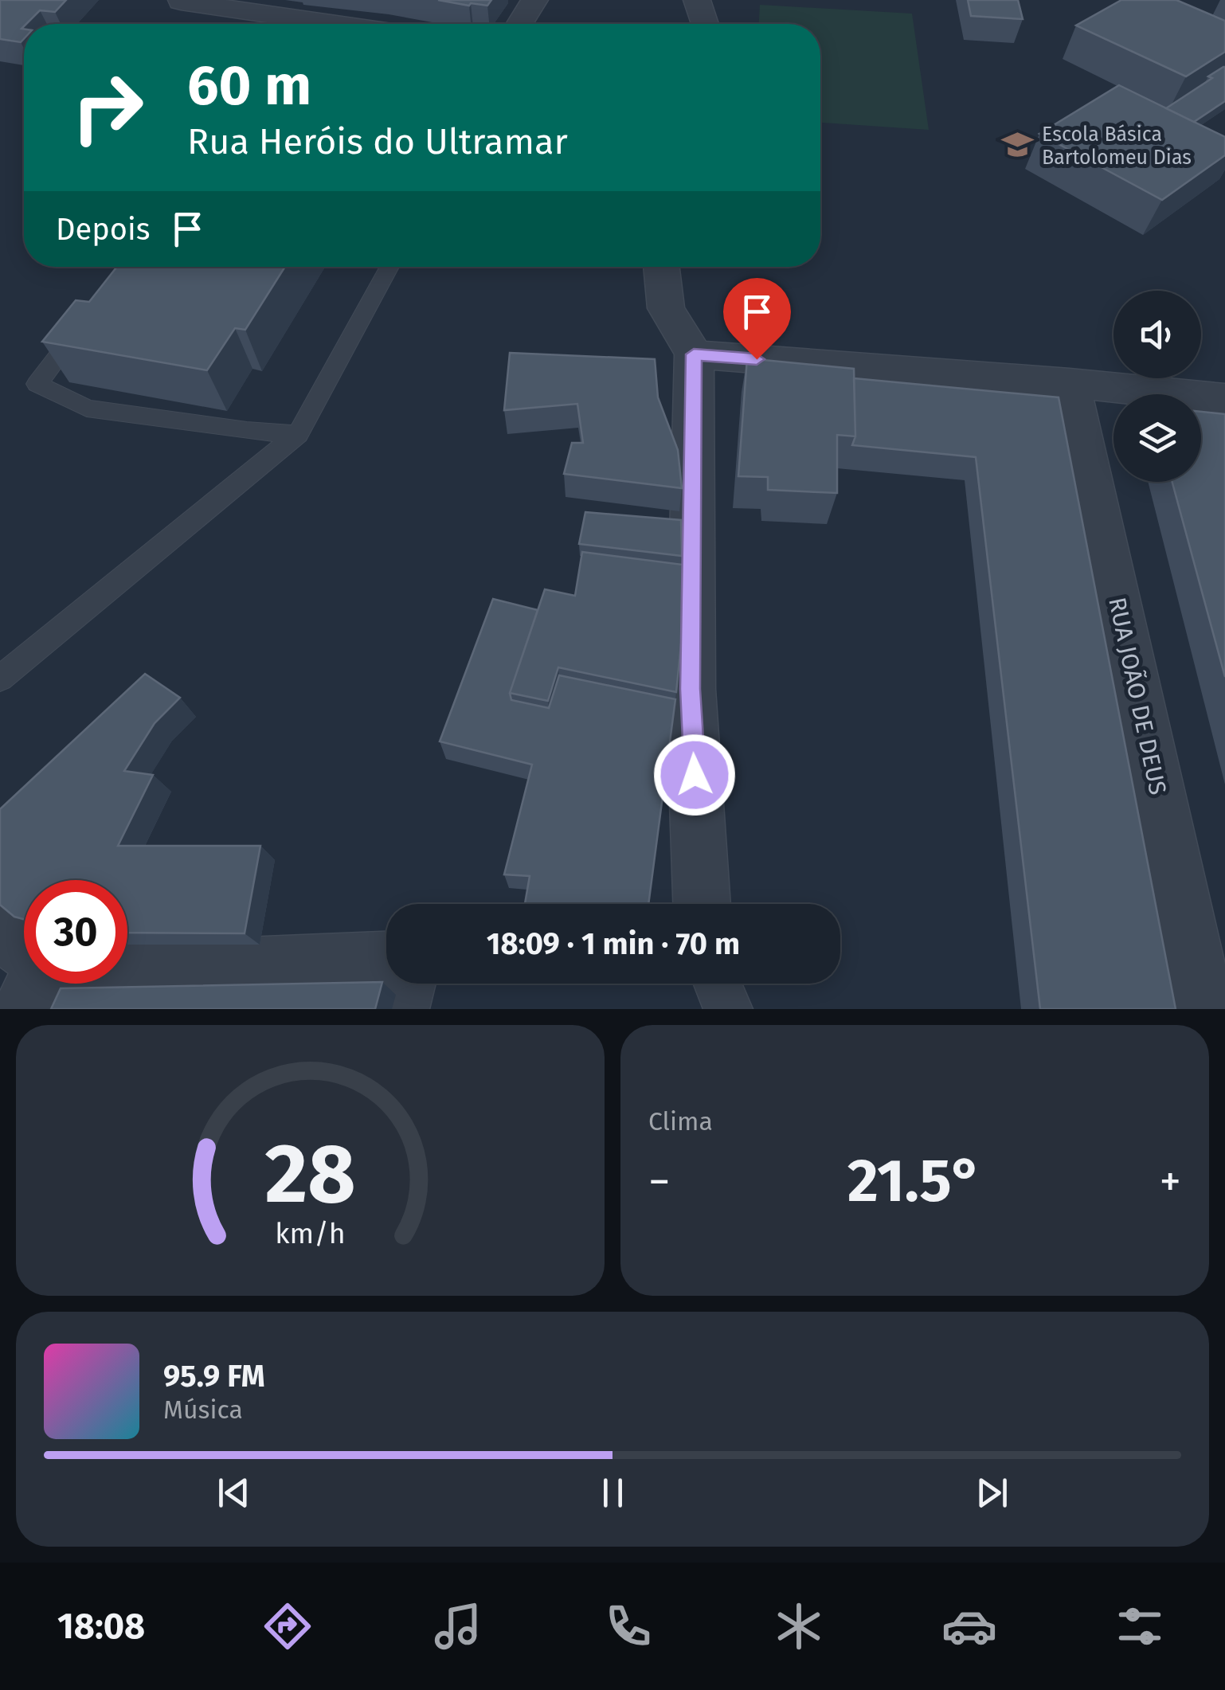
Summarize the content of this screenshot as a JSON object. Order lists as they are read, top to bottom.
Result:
{
  "streets": {
    "street": ["RUA JOÃO DE DEUS"]
  },
  "places": {
    "school or university": ["Escola Básica Bartolomeu Dias"]
  },
  "page": {
    "turn": ["60 m", "Rua Heróis do Ultramar"],
    "then": "Depois",
    "limit": "30",
    "trip": "18:09 · 1 min · 70 m",
    "tile": "Clima",
    "heat": ["−", "21.5°", "+"],
    "song": ["95.9 FM", "Música"],
    "tabs": "18:08",
    "gauge": ["28", "km/h"]
  }
}
